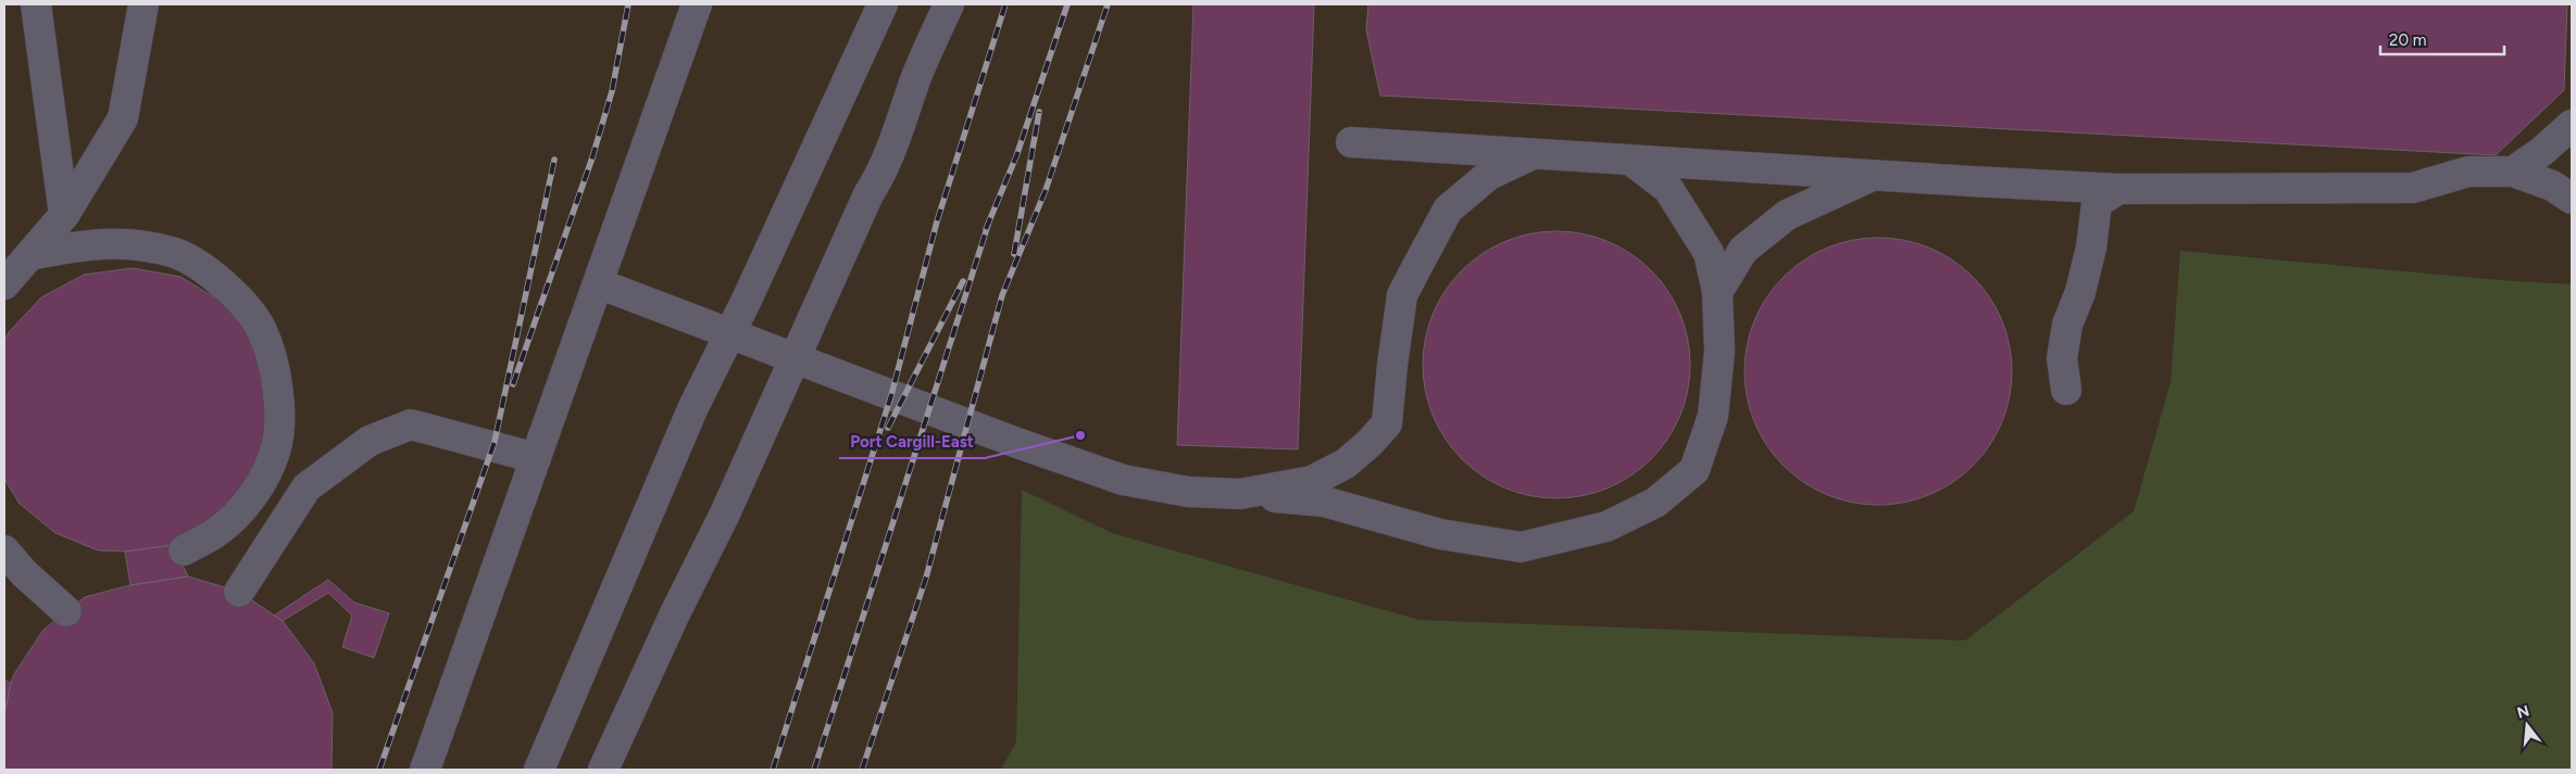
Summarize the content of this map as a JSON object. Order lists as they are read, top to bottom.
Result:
{
  "places": ["Port Cargill-East"],
  "scale_bar": "20 m",
  "north": "top"
}
